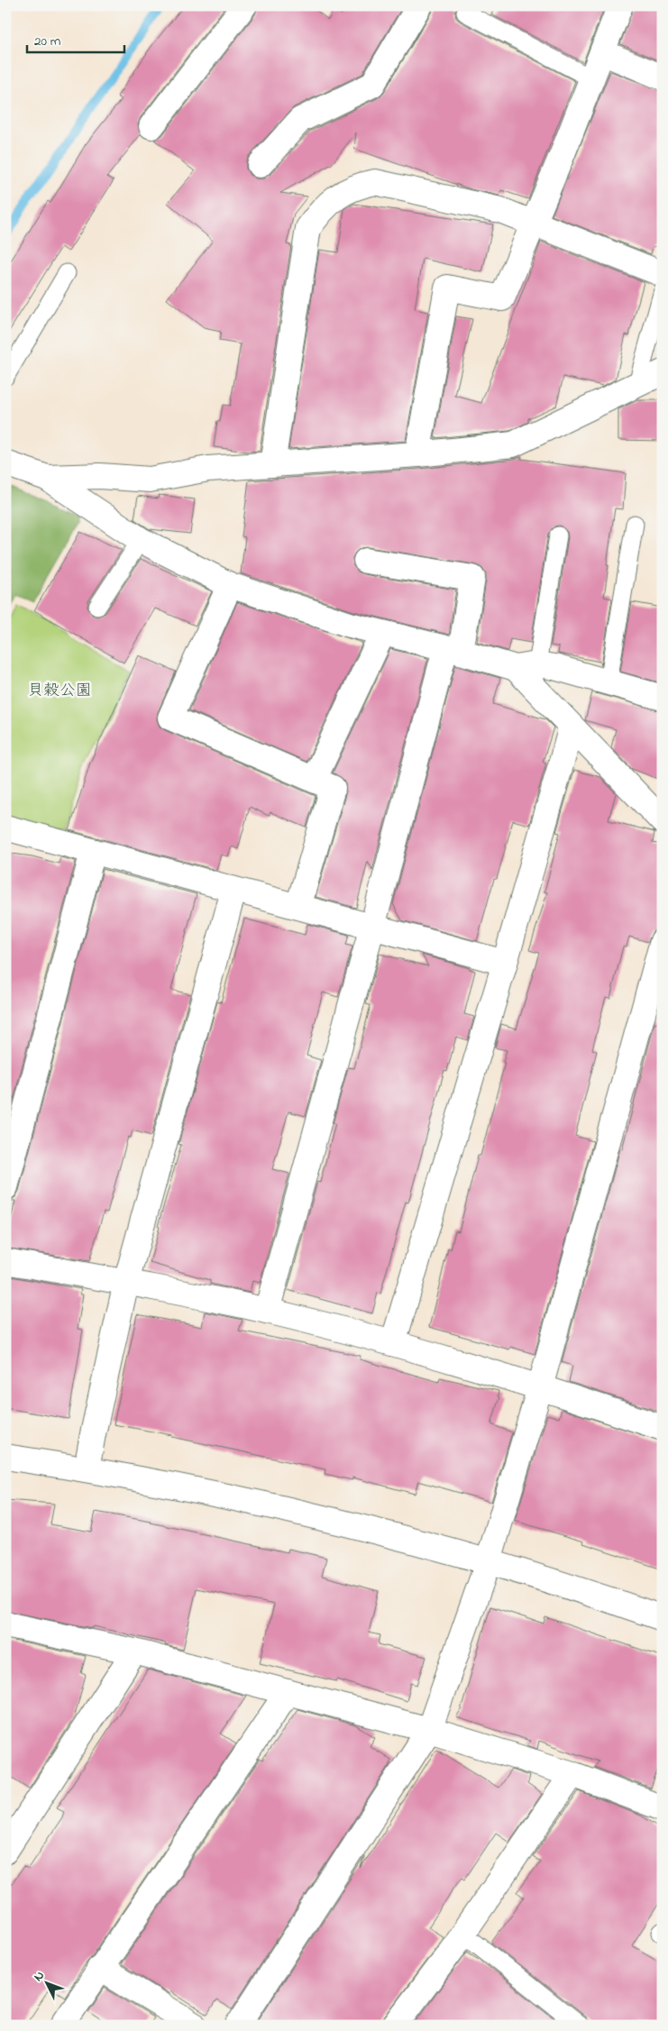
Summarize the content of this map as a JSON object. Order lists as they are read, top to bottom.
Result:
{
  "parks": ["貝穀公園"],
  "scale_bar": "20 m",
  "north": "top left"
}
